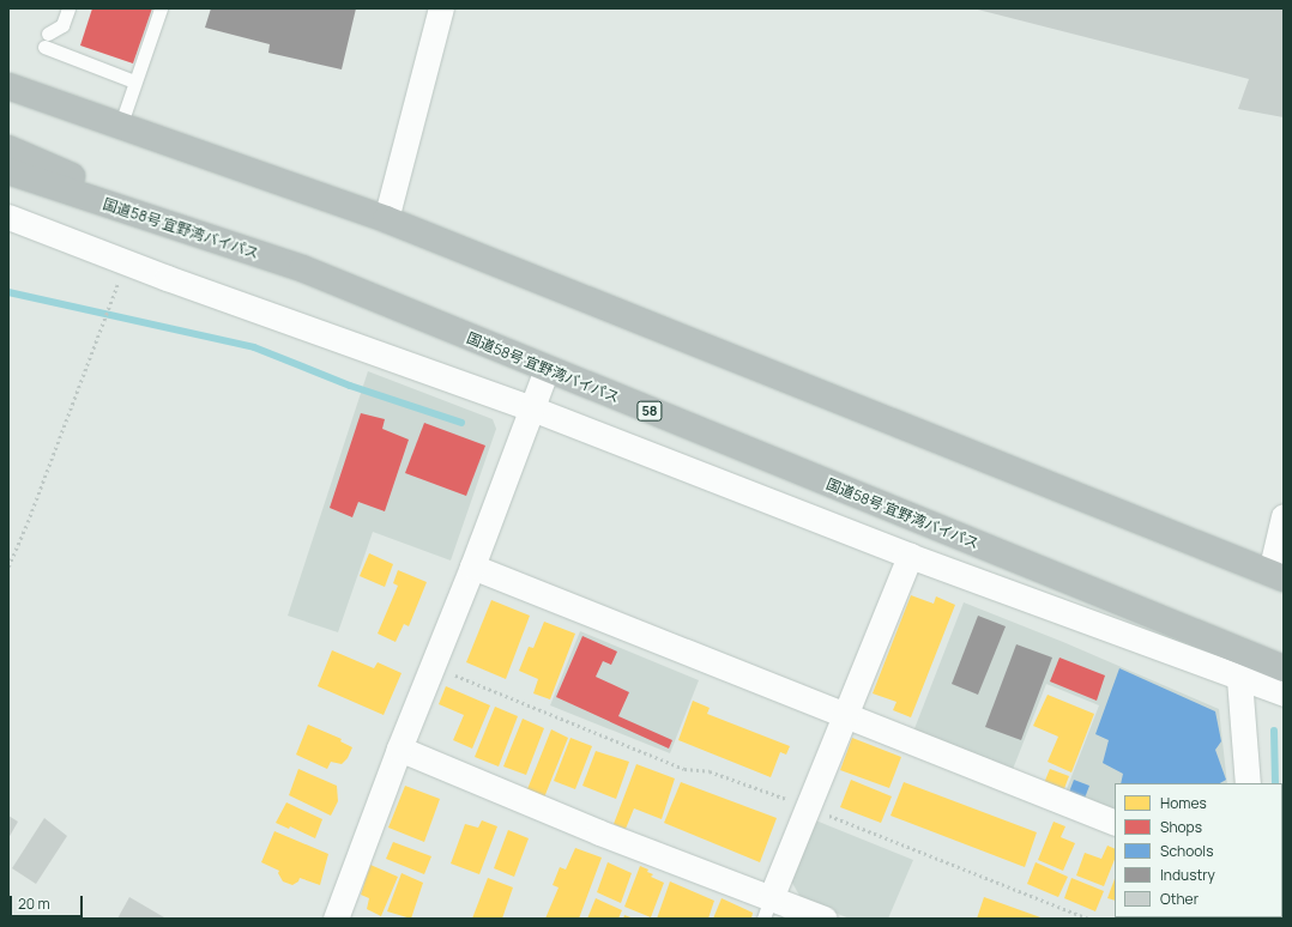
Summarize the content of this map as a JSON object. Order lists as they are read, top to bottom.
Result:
{
  "streets": {
    "highway": ["国道58号 宜野湾バイパス", "58"]
  },
  "legend": [
    "Homes",
    "Shops",
    "Schools",
    "Industry",
    "Other"
  ],
  "scale_bar": "20 m"
}
